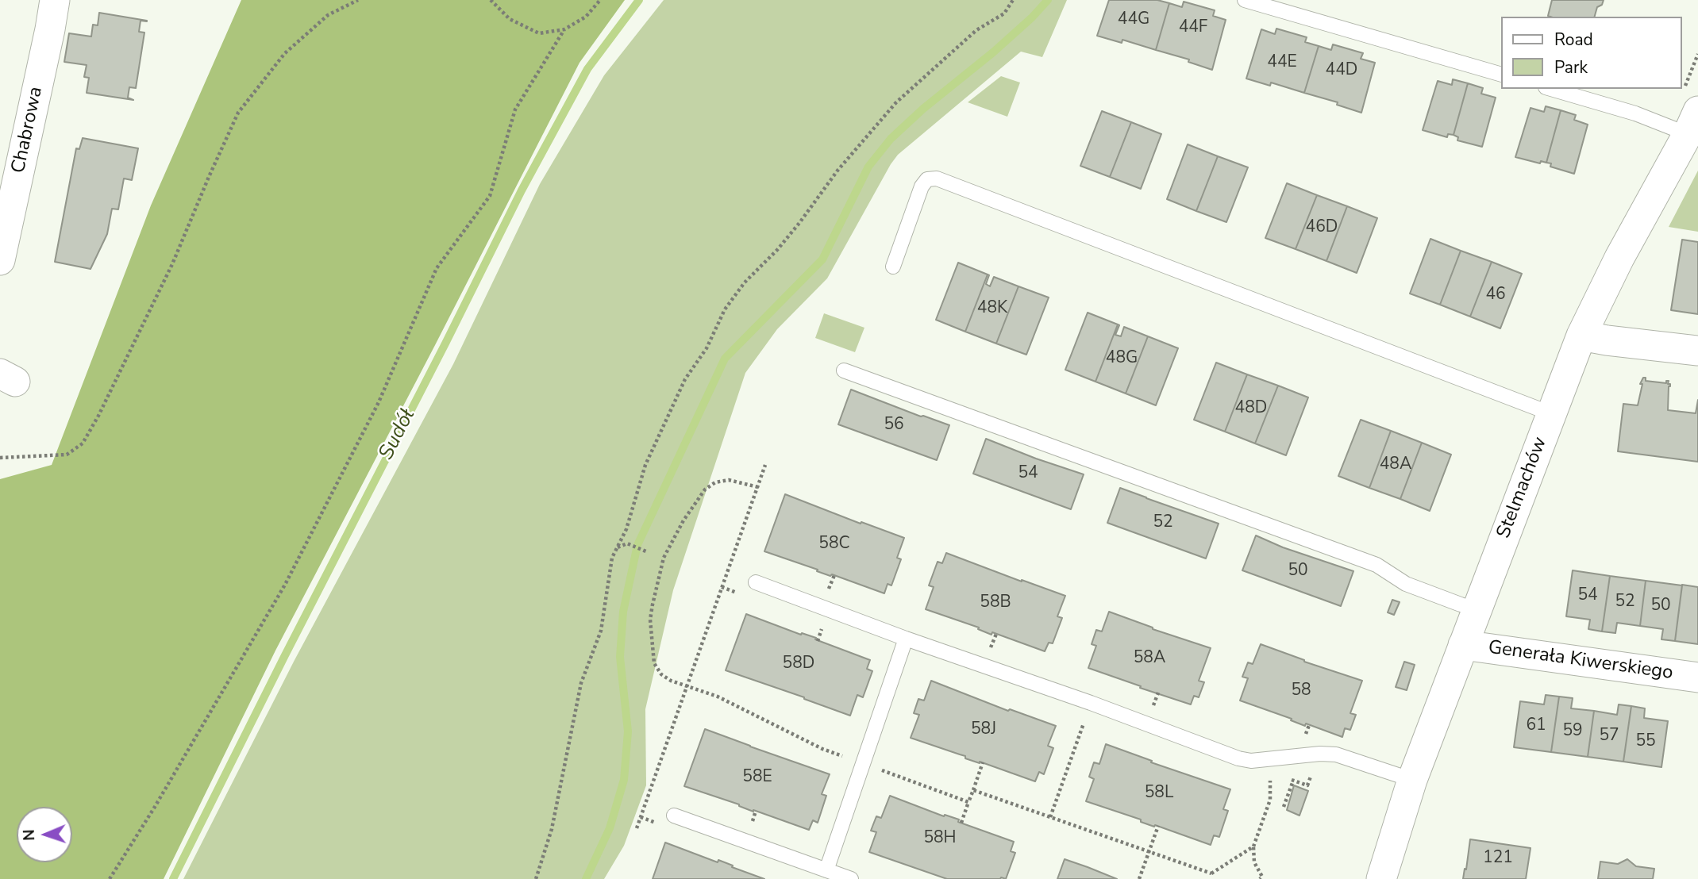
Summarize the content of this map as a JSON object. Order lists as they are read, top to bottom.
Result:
{
  "streets": {
    "street": ["Chabrowa", "Stelmachów", "Generała Kiwerskiego"]
  },
  "crossings": [
    ["Stelmachów", "Generała Kiwerskiego"]
  ],
  "water": ["Sudół"],
  "house_numbers": [
    "44G",
    "44F",
    "44E",
    "44D",
    "46D",
    "46",
    "48K",
    "48G",
    "48D",
    "56",
    "48A",
    "54",
    "52",
    "58C",
    "50",
    "54",
    "52",
    "58B",
    "50",
    "58A",
    "58D",
    "58",
    "61",
    "58J",
    "59",
    "57",
    "55",
    "58E",
    "58L",
    "58H",
    "121"
  ],
  "legend": ["Road", "Park"],
  "north": "left"
}
